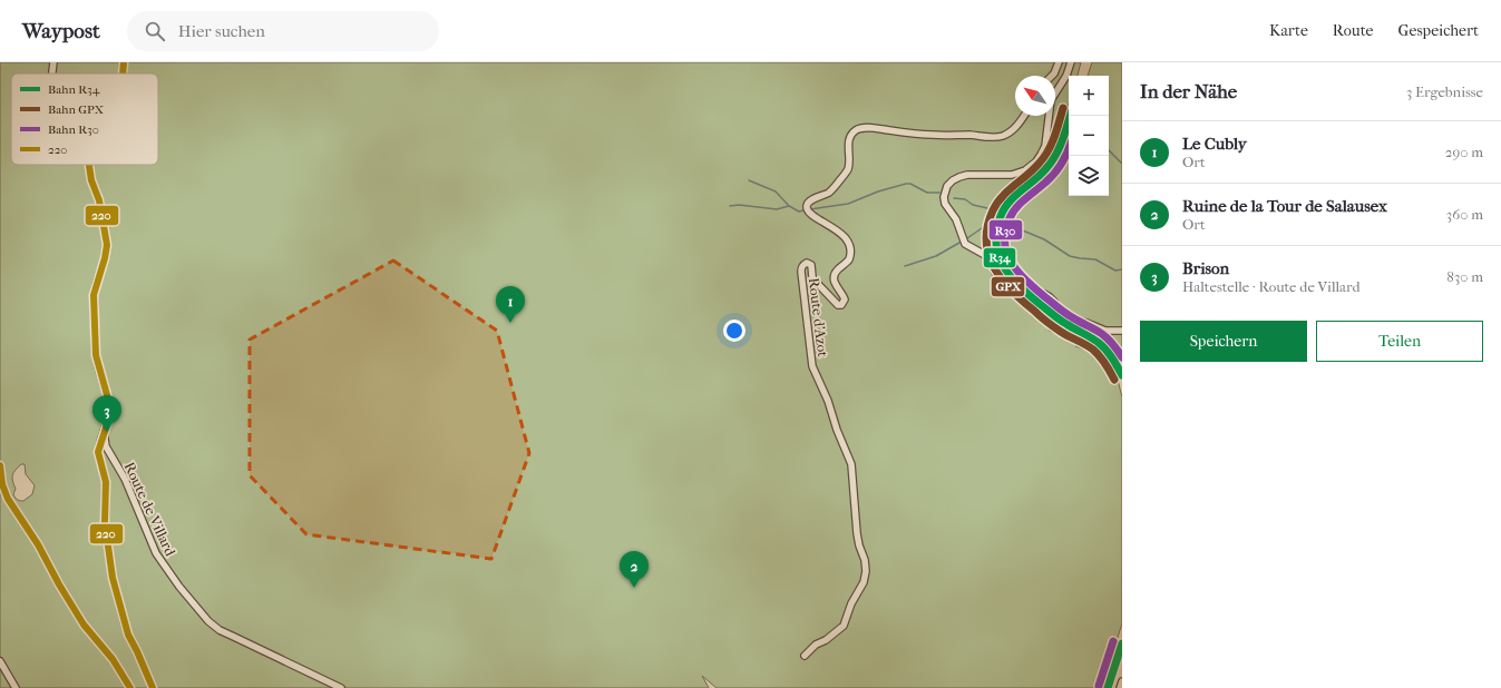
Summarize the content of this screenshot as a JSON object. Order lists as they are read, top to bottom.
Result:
{
  "streets": {
    "street": ["Route d'Azot", "Route de Villard"]
  },
  "lines": [
    "transit line 220",
    "rail line GPX",
    "rail line R34",
    "rail line R30"
  ],
  "legend": [
    "Bahn R34",
    "Bahn GPX",
    "Bahn R30",
    "220"
  ],
  "north": "top left",
  "page": {
    "header": "Waypost",
    "search": "Hier suchen",
    "nav": ["Karte", "Route", "Gespeichert"],
    "heading": ["In der Nähe", "3 Ergebnisse"],
    "map_buttons": ["+", "−"],
    "list": [
      {
        "mark": "1",
        "name": "Le Cubly",
        "note": "Ort",
        "value": "290 m"
      },
      {
        "mark": "2",
        "name": "Ruine de la Tour de Salausex",
        "note": "Ort",
        "value": "360 m"
      },
      {
        "mark": "3",
        "name": "Brison",
        "note": "Haltestelle · Route de Villard",
        "value": "830 m"
      }
    ],
    "pins": ["1", "3", "2"],
    "buttons": ["Speichern", "Teilen"]
  }
}
